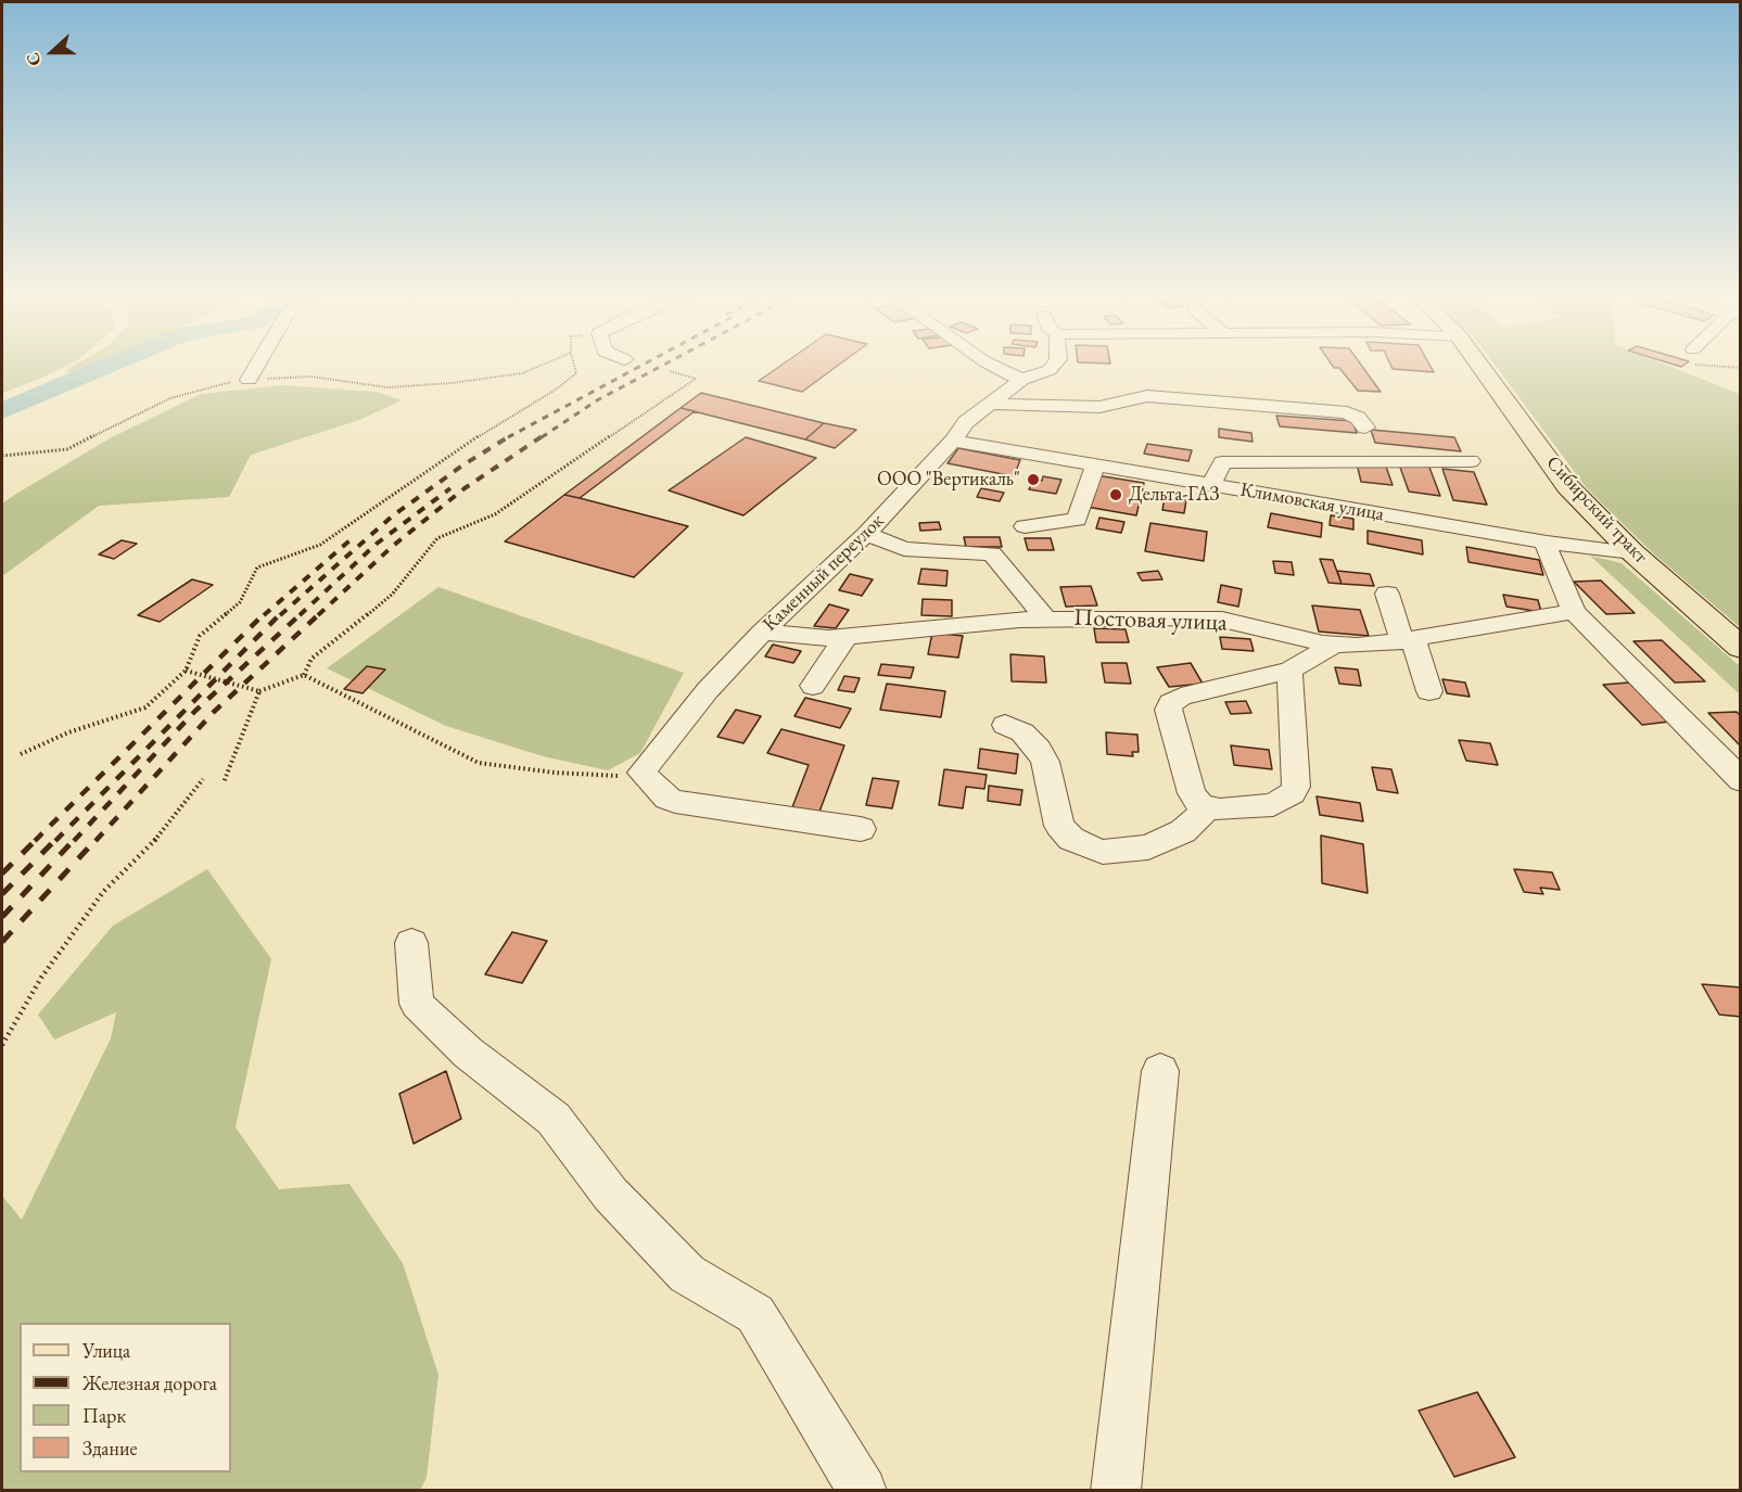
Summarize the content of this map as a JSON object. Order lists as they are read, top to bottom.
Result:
{
  "streets": {
    "main road": ["Сибирский тракт"],
    "street": ["Климовская улица", "Каменный переулок", "Постовая улица"]
  },
  "crossings": [
    ["Климовская улица", "Сибирский тракт"],
    ["Климовская улица", "Каменный переулок"],
    ["Каменный переулок", "Постовая улица"]
  ],
  "places": ["ООО \"Вертикаль\"", "Дельта-ГАЗ"],
  "legend": [
    "Улица",
    "Железная дорога",
    "Парк",
    "Здание"
  ],
  "north": "left"
}
